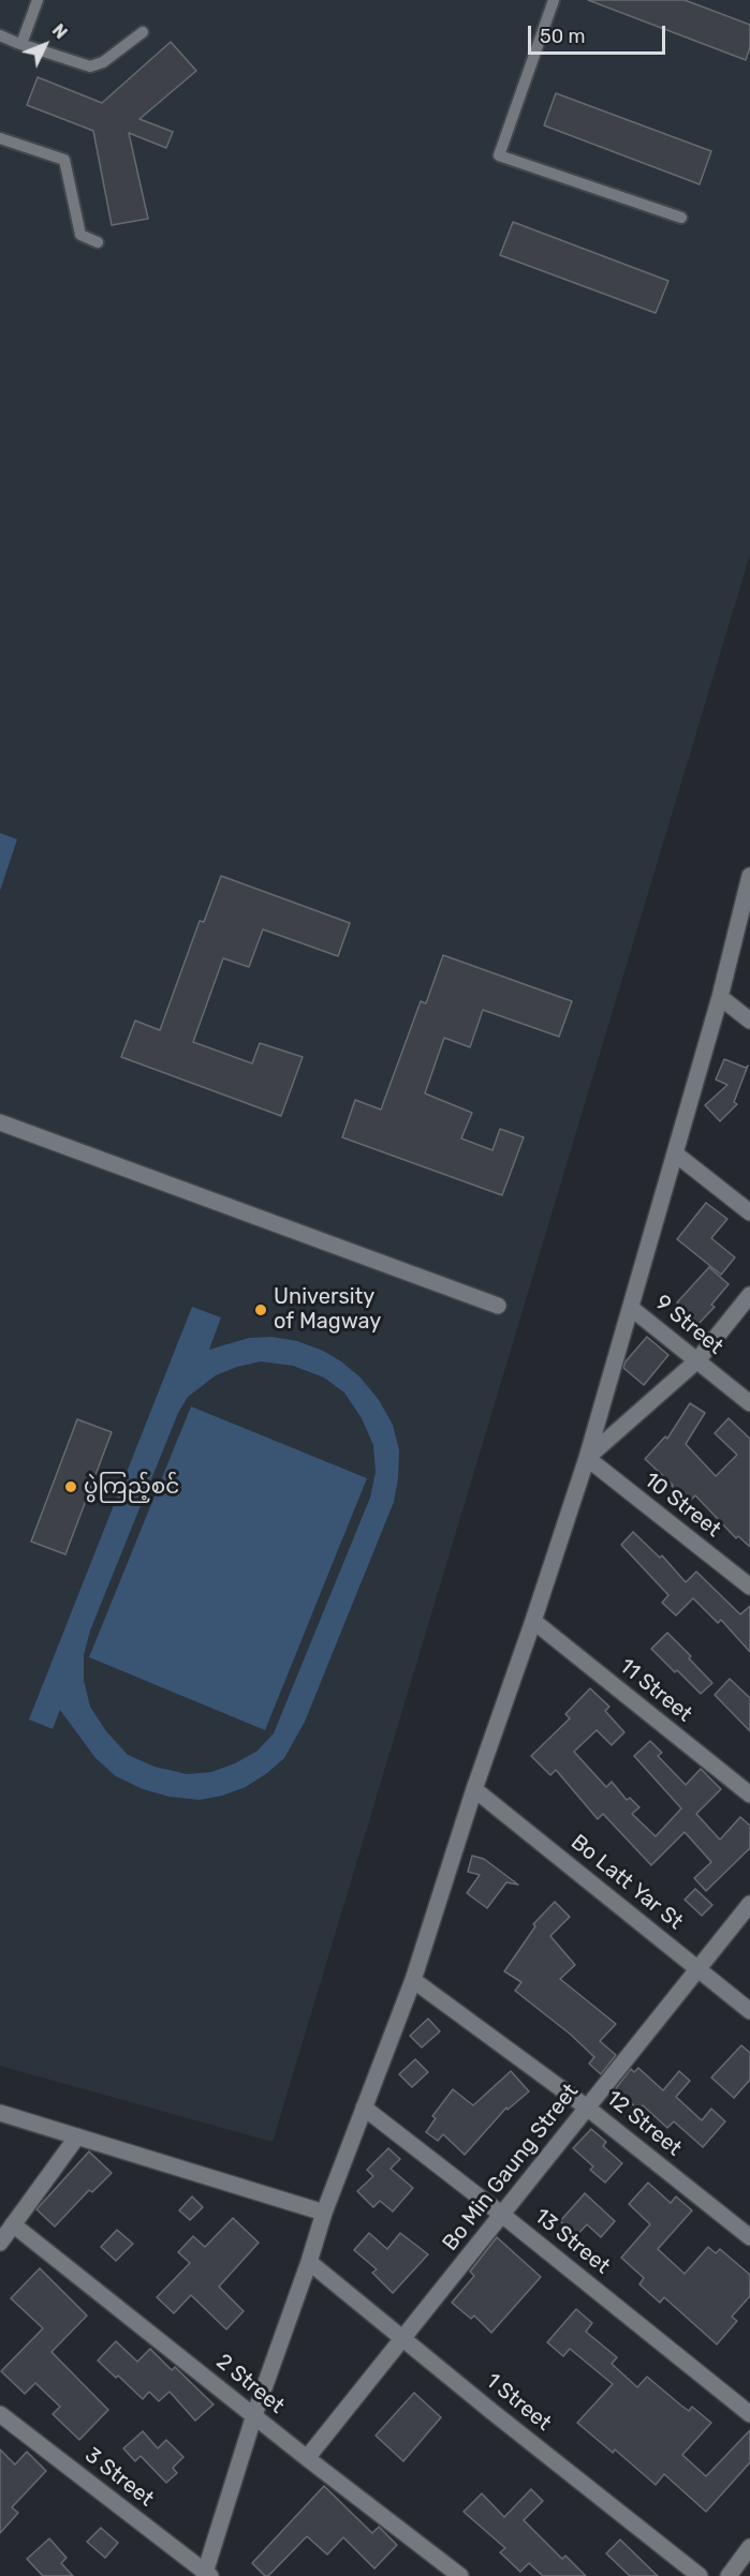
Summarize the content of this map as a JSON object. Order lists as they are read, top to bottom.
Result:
{
  "streets": {
    "street": [
      "9 Street",
      "10 Street",
      "11 Street",
      "Bo Latt Yar St",
      "12 Street",
      "Bo Min Gaung Street",
      "13 Street",
      "2 Street",
      "1 Street",
      "3 Street"
    ]
  },
  "crossings": [
    ["Bo Latt Yar St", "Bo Min Gaung Street"],
    ["12 Street", "Bo Min Gaung Street"],
    ["Bo Min Gaung Street", "13 Street"],
    ["Bo Min Gaung Street", "2 Street"],
    ["Bo Min Gaung Street", "1 Street"]
  ],
  "places": ["University of Magway", "ပွဲကြည့်စင်"],
  "scale_bar": "50 m",
  "north": "top right"
}
